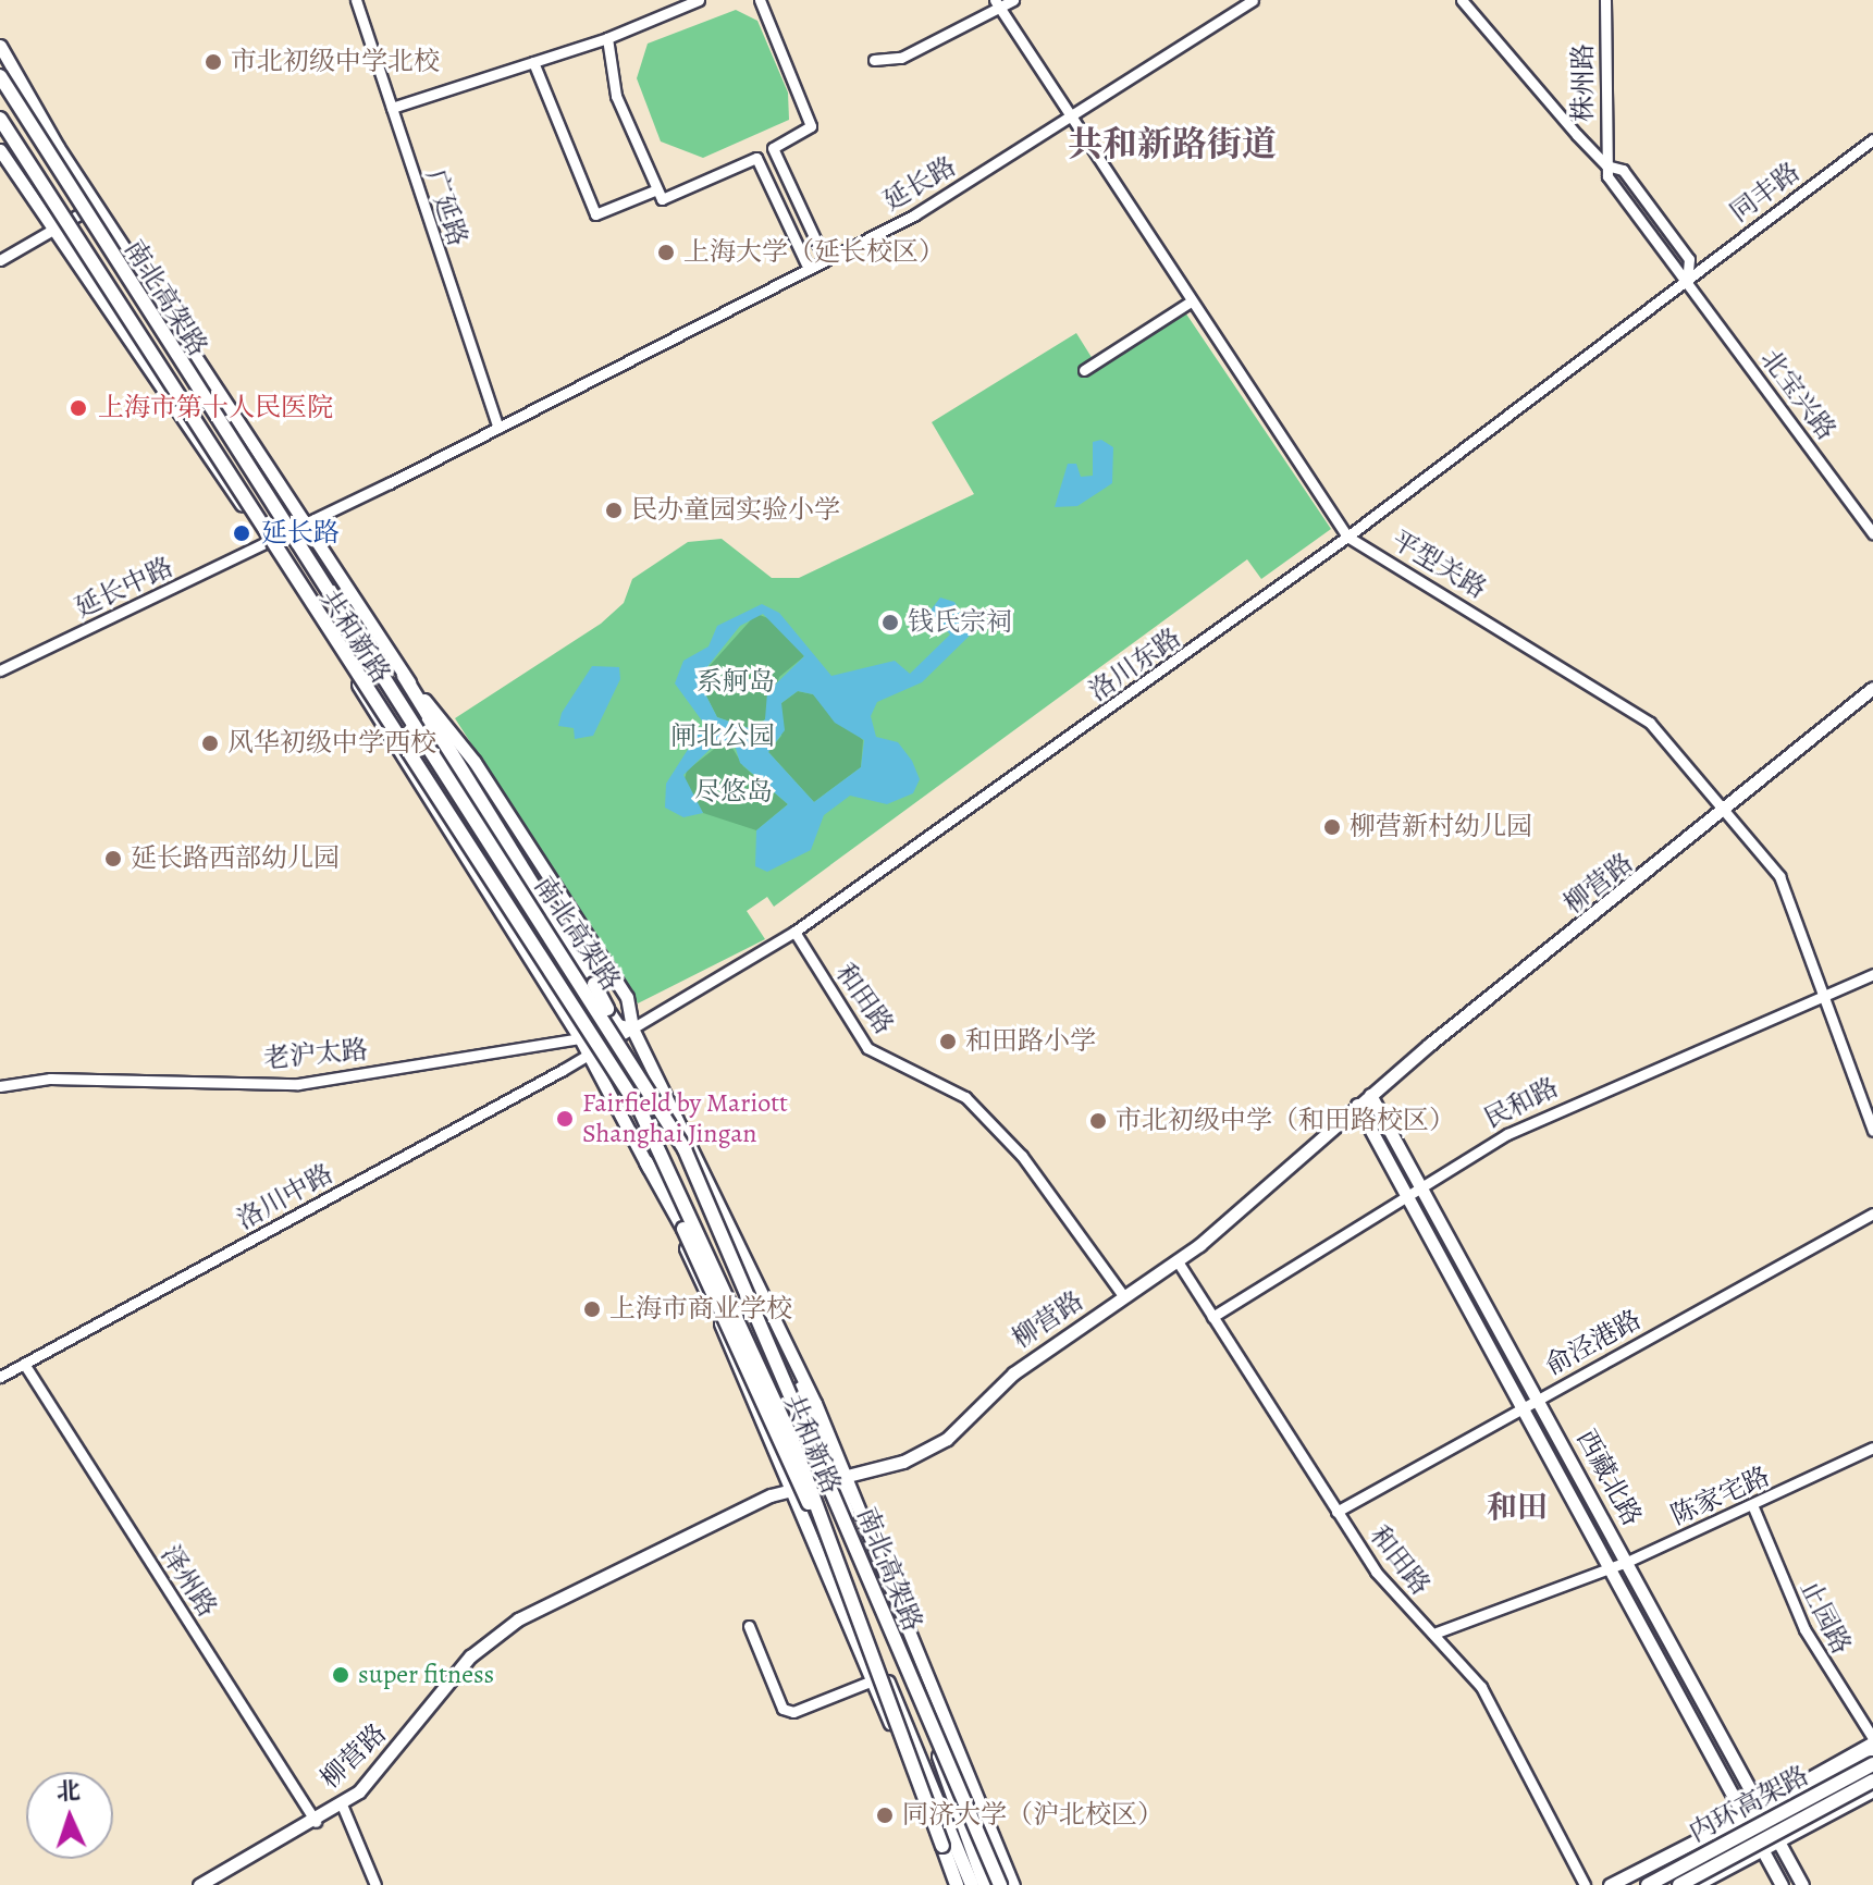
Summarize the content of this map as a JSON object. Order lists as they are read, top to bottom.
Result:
{
  "streets": {
    "highway": ["南北高架路", "内环高架路"],
    "main road": ["共和新路", "柳营路", "西藏北路"],
    "street": [
      "株州路",
      "延长路",
      "同丰路",
      "广延路",
      "北宝兴路",
      "平型关路",
      "延长中路",
      "洛川东路",
      "和田路",
      "老沪太路",
      "民和路",
      "洛川中路",
      "俞泾港路",
      "陈家宅路",
      "泽州路",
      "止园路"
    ]
  },
  "crossings": [
    ["株州路", "北宝兴路"],
    ["延长路", "广延路"],
    ["延长路", "平型关路"],
    ["延长路", "延长中路"],
    ["延长路", "共和新路"],
    ["同丰路", "北宝兴路"],
    ["同丰路", "洛川东路"],
    ["北宝兴路", "洛川东路"],
    ["平型关路", "洛川东路"],
    ["平型关路", "柳营路"],
    ["平型关路", "民和路"],
    ["延长中路", "共和新路"],
    ["共和新路", "洛川东路"],
    ["共和新路", "柳营路"],
    ["共和新路", "老沪太路"],
    ["共和新路", "洛川中路"],
    ["洛川东路", "和田路"],
    ["洛川东路", "洛川中路"],
    ["柳营路", "和田路"],
    ["柳营路", "西藏北路"],
    ["柳营路", "泽州路"],
    ["和田路", "民和路"],
    ["和田路", "俞泾港路"],
    ["和田路", "陈家宅路"],
    ["民和路", "西藏北路"],
    ["洛川中路", "泽州路"],
    ["俞泾港路", "西藏北路"],
    ["西藏北路", "陈家宅路"],
    ["西藏北路", "止园路"],
    ["陈家宅路", "止园路"]
  ],
  "districts": ["共和新路街道", "和田"],
  "parks": ["系舸岛", "闸北公园", "尽悠岛"],
  "places": [
    "市北初级中学北校",
    "上海大学（延长校区）",
    "上海市第十人民医院",
    "民办童园实验小学",
    "延长路",
    "钱氏宗祠",
    "风华初级中学西校",
    "柳营新村幼儿园",
    "延长路西部幼儿园",
    "和田路小学",
    "Fairfield by Mariott Shanghai Jingan",
    "市北初级中学（和田路校区）",
    "上海市商业学校",
    "super fitness",
    "同济大学（沪北校区）"
  ],
  "north": "top"
}
